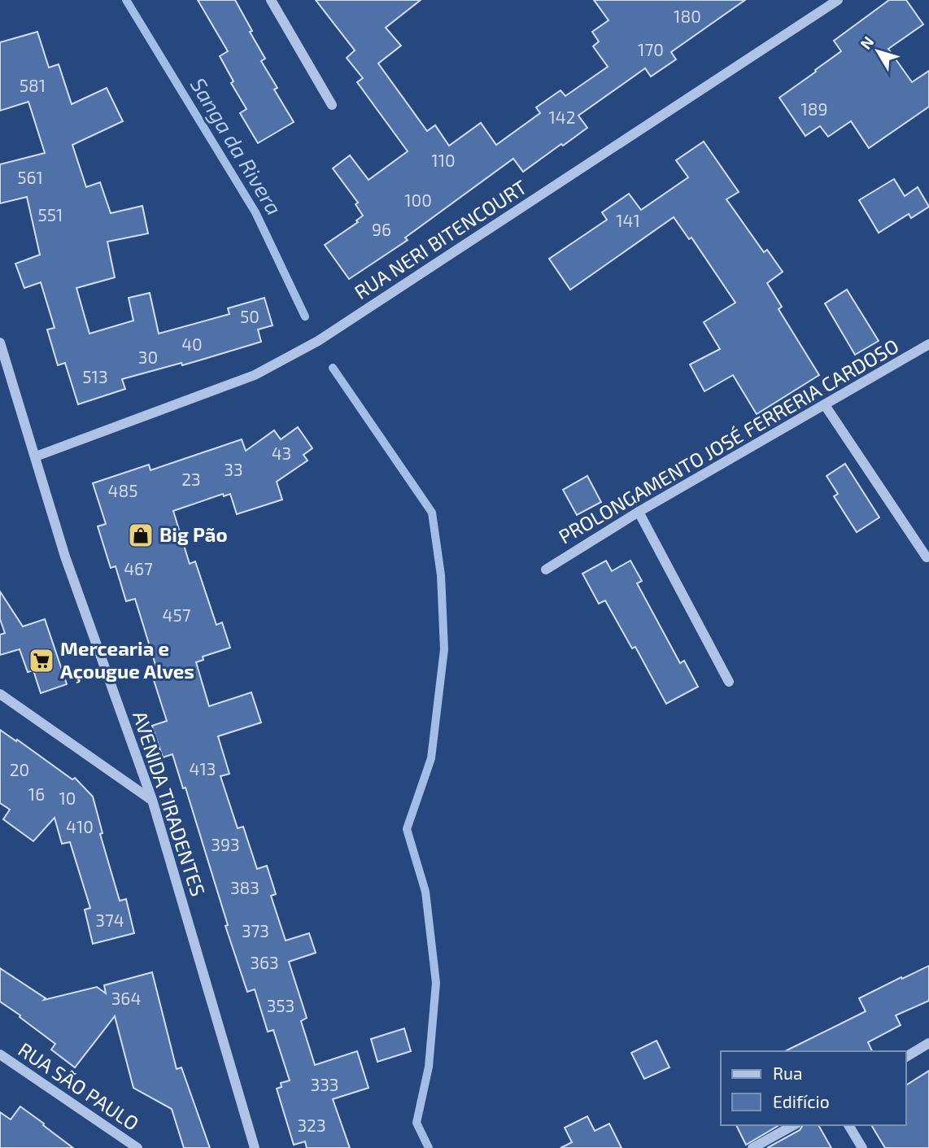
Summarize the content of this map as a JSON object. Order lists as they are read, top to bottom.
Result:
{
  "streets": {
    "street": [
      "RUA NERI BITENCOURT",
      "PROLONGAMENTO JOSÉ FERRERIA CARDOSO",
      "AVENIDA TIRADENTES",
      "RUA SÃO PAULO"
    ]
  },
  "crossings": [
    ["RUA NERI BITENCOURT", "AVENIDA TIRADENTES"]
  ],
  "water": ["Sanga da Rivera"],
  "places": {
    "shop": ["Big Pão"],
    "supermarket": ["Mercearia e Açougue Alves"]
  },
  "house_numbers": [
    "180",
    "170",
    "581",
    "189",
    "142",
    "110",
    "561",
    "100",
    "551",
    "141",
    "96",
    "50",
    "40",
    "30",
    "513",
    "43",
    "33",
    "23",
    "485",
    "467",
    "457",
    "413",
    "20",
    "16",
    "10",
    "410",
    "393",
    "383",
    "374",
    "373",
    "363",
    "364",
    "353",
    "333",
    "323"
  ],
  "legend": ["Rua", "Edifício"],
  "north": "top left"
}
